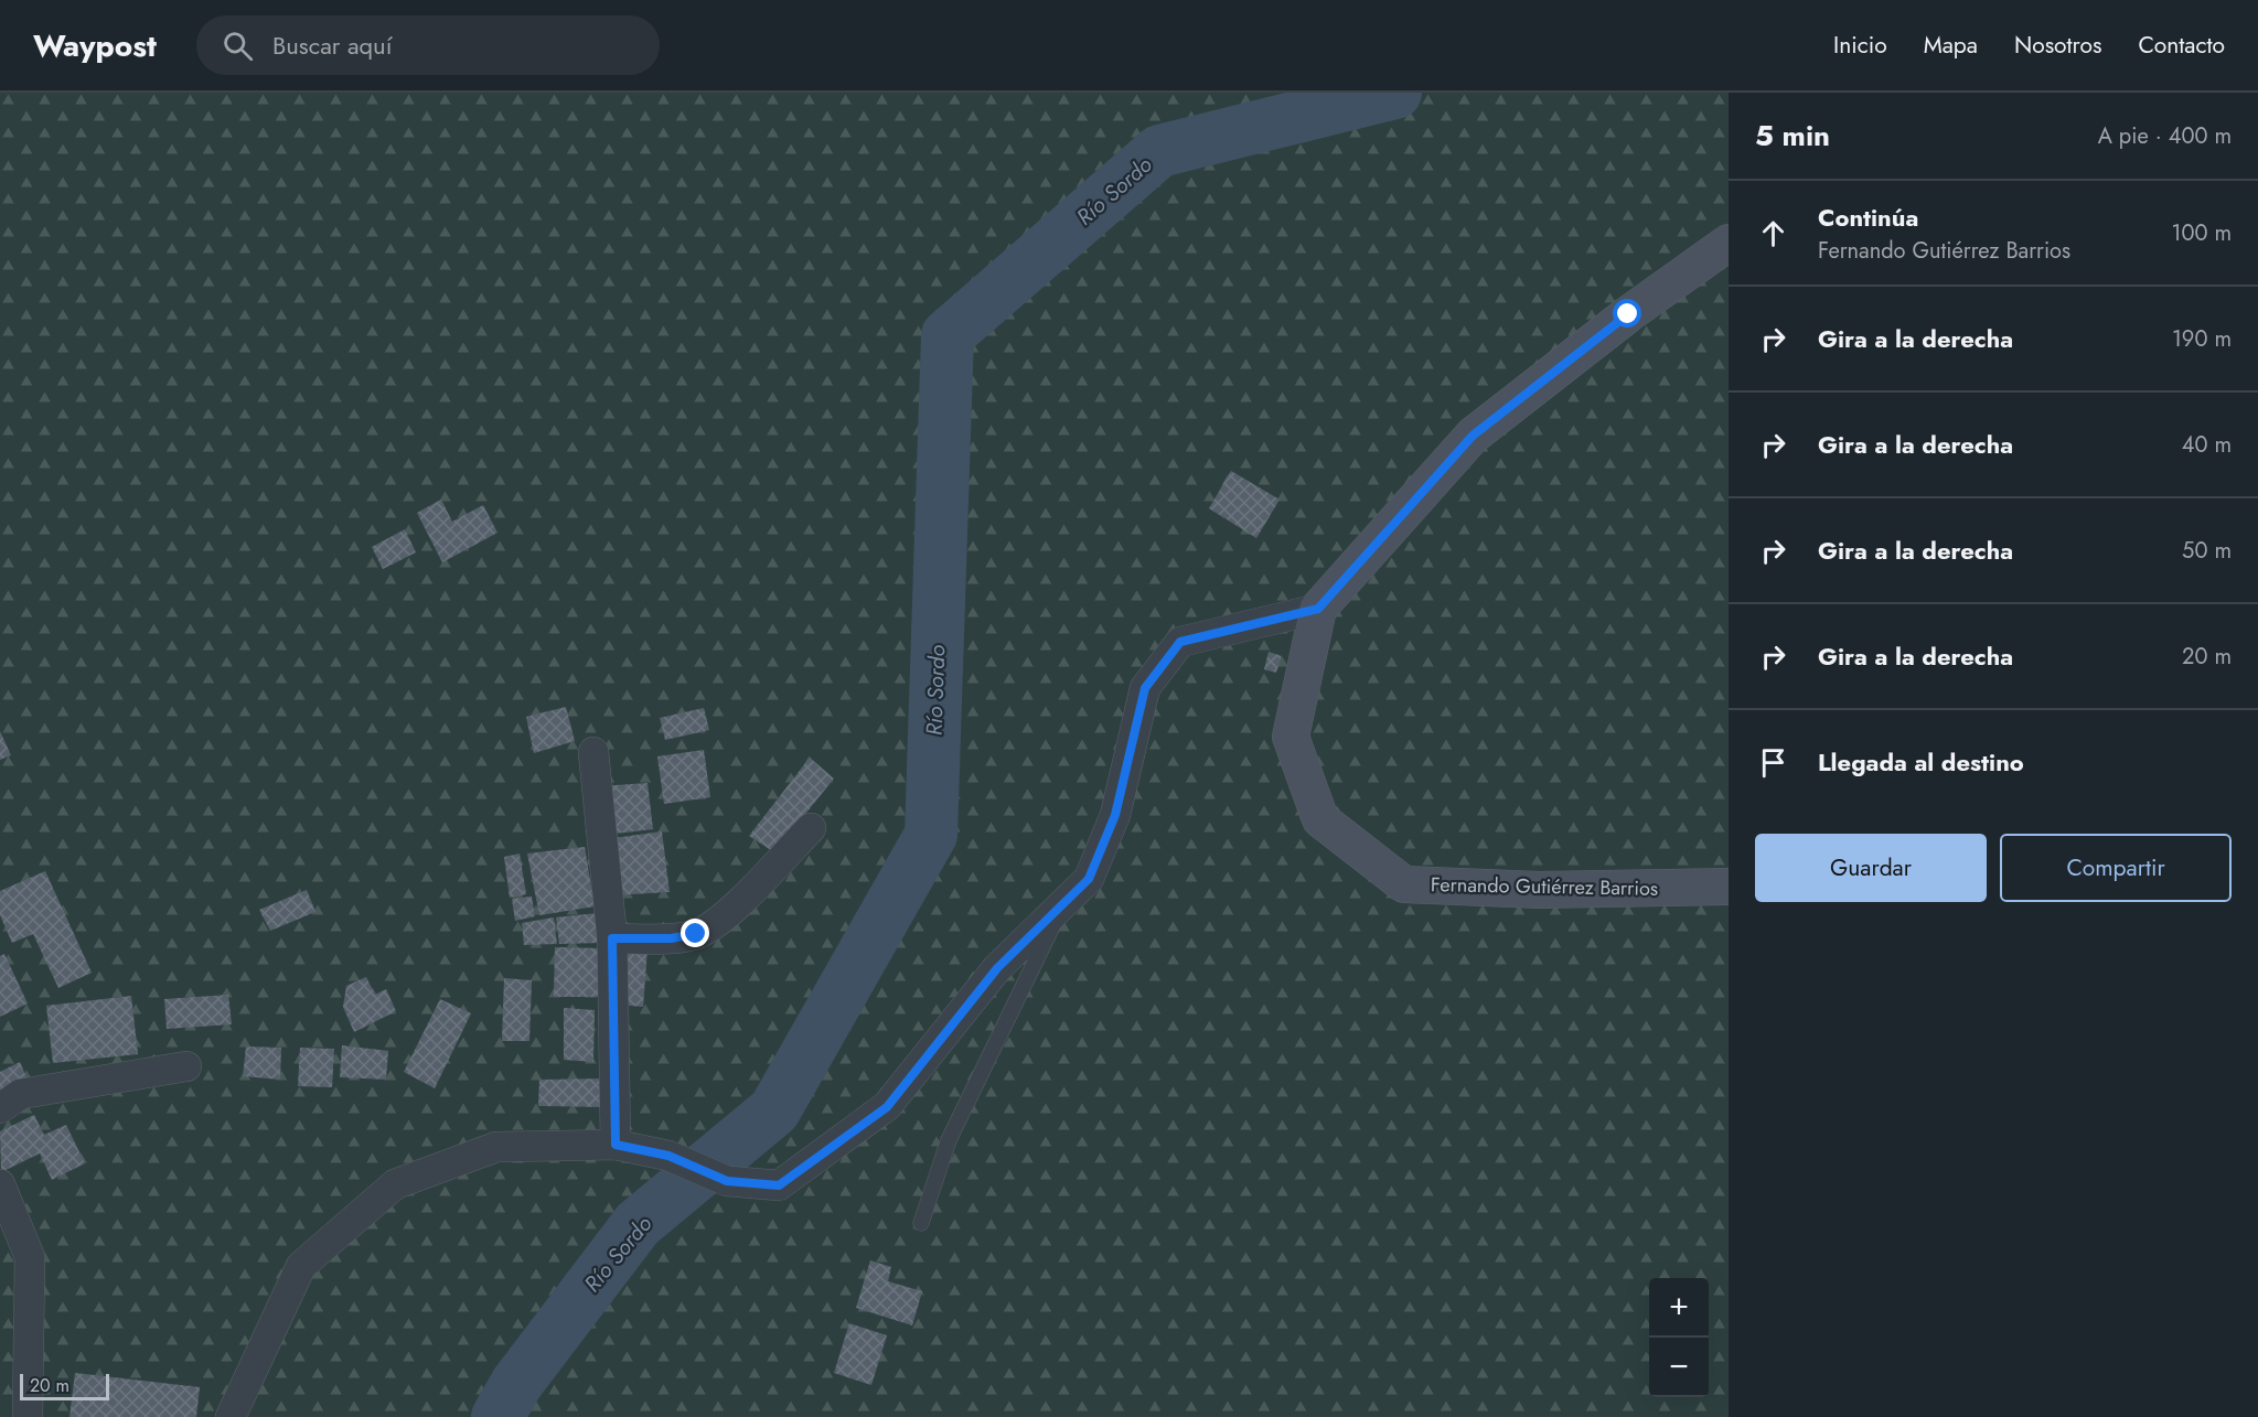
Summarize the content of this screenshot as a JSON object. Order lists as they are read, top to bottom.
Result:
{
  "streets": {
    "main road": ["Fernando Gutiérrez Barrios"]
  },
  "water": ["Río Sordo"],
  "scale_bar": "20 m",
  "page": {
    "header": "Waypost",
    "search": "Buscar aquí",
    "nav": [
      "Inicio",
      "Mapa",
      "Nosotros",
      "Contacto"
    ],
    "heading": ["5 min", "A pie · 400 m"],
    "list": [
      ["Continúa", "Fernando Gutiérrez Barrios", "100 m"],
      ["Gira a la derecha", "190 m"],
      ["Gira a la derecha", "40 m"],
      ["Gira a la derecha", "50 m"],
      ["Gira a la derecha", "20 m"],
      "Llegada al destino"
    ],
    "buttons": ["Guardar", "Compartir"],
    "map_buttons": ["+", "−"],
    "scale": "20 m"
  }
}
